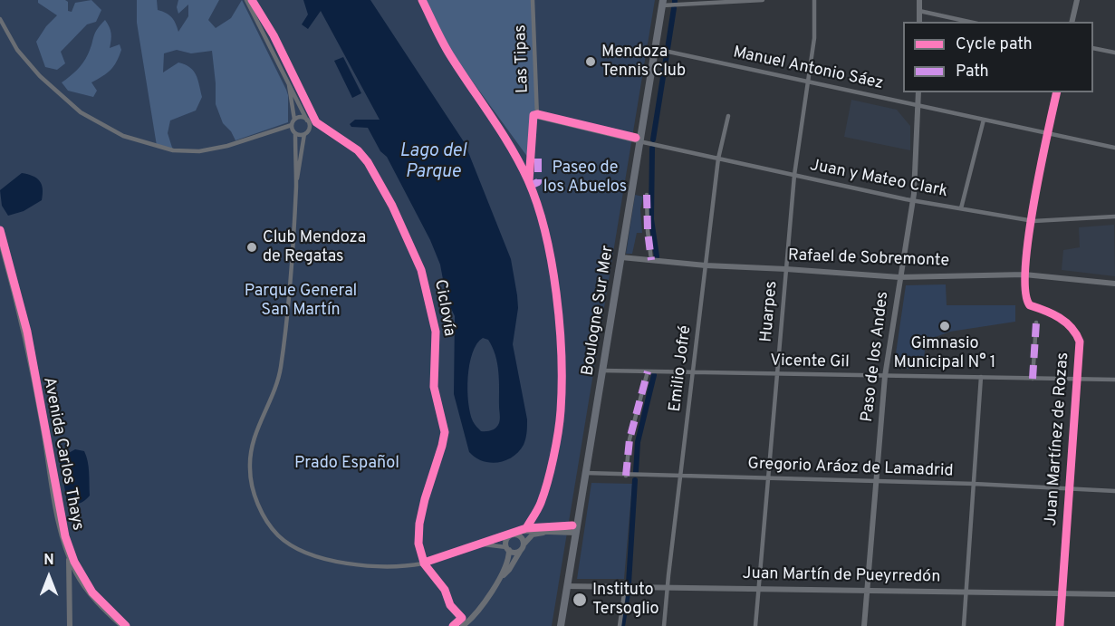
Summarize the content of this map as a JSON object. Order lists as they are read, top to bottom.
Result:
{
  "streets": {
    "main road": ["Boulogne Sur Mer"],
    "street": [
      "Las Tipas",
      "Manuel Antonio Sáez",
      "Juan y Mateo Clark",
      "Rafael de Sobremonte",
      "Huarpes",
      "Paso de los Andes",
      "Vicente Gil",
      "Emilio Jofré",
      "Juan Martínez de Rozas",
      "Avenida Carlos Thays",
      "Gregorio Aráoz de Lamadrid",
      "Juan Martín de Pueyrredón"
    ],
    "cycle path": ["Ciclovía"]
  },
  "crossings": [
    ["Las Tipas", "Juan y Mateo Clark"],
    ["Manuel Antonio Sáez", "Boulogne Sur Mer"],
    ["Manuel Antonio Sáez", "Huarpes"],
    ["Manuel Antonio Sáez", "Paso de los Andes"],
    ["Manuel Antonio Sáez", "Juan Martínez de Rozas"],
    ["Juan y Mateo Clark", "Boulogne Sur Mer"],
    ["Juan y Mateo Clark", "Huarpes"],
    ["Juan y Mateo Clark", "Paso de los Andes"],
    ["Juan y Mateo Clark", "Emilio Jofré"],
    ["Juan y Mateo Clark", "Juan Martínez de Rozas"],
    ["Rafael de Sobremonte", "Boulogne Sur Mer"],
    ["Rafael de Sobremonte", "Huarpes"],
    ["Rafael de Sobremonte", "Paso de los Andes"],
    ["Rafael de Sobremonte", "Emilio Jofré"],
    ["Rafael de Sobremonte", "Juan Martínez de Rozas"],
    ["Boulogne Sur Mer", "Vicente Gil"],
    ["Boulogne Sur Mer", "Gregorio Aráoz de Lamadrid"],
    ["Boulogne Sur Mer", "Juan Martín de Pueyrredón"],
    ["Huarpes", "Vicente Gil"],
    ["Huarpes", "Gregorio Aráoz de Lamadrid"],
    ["Huarpes", "Juan Martín de Pueyrredón"],
    ["Paso de los Andes", "Vicente Gil"],
    ["Paso de los Andes", "Gregorio Aráoz de Lamadrid"],
    ["Paso de los Andes", "Juan Martín de Pueyrredón"],
    ["Vicente Gil", "Emilio Jofré"],
    ["Vicente Gil", "Juan Martínez de Rozas"],
    ["Emilio Jofré", "Gregorio Aráoz de Lamadrid"],
    ["Emilio Jofré", "Juan Martín de Pueyrredón"],
    ["Juan Martínez de Rozas", "Gregorio Aráoz de Lamadrid"],
    ["Juan Martínez de Rozas", "Juan Martín de Pueyrredón"]
  ],
  "water": ["Lago del Parque"],
  "parks": ["Paseo de los Abuelos", "Parque General San Martín", "Prado Español"],
  "places": [
    "Mendoza Tennis Club",
    "Club Mendoza de Regatas",
    "Gimnasio Municipal N° 1",
    "Instituto Tersoglio"
  ],
  "legend": ["Cycle path", "Path"],
  "north": "top"
}
